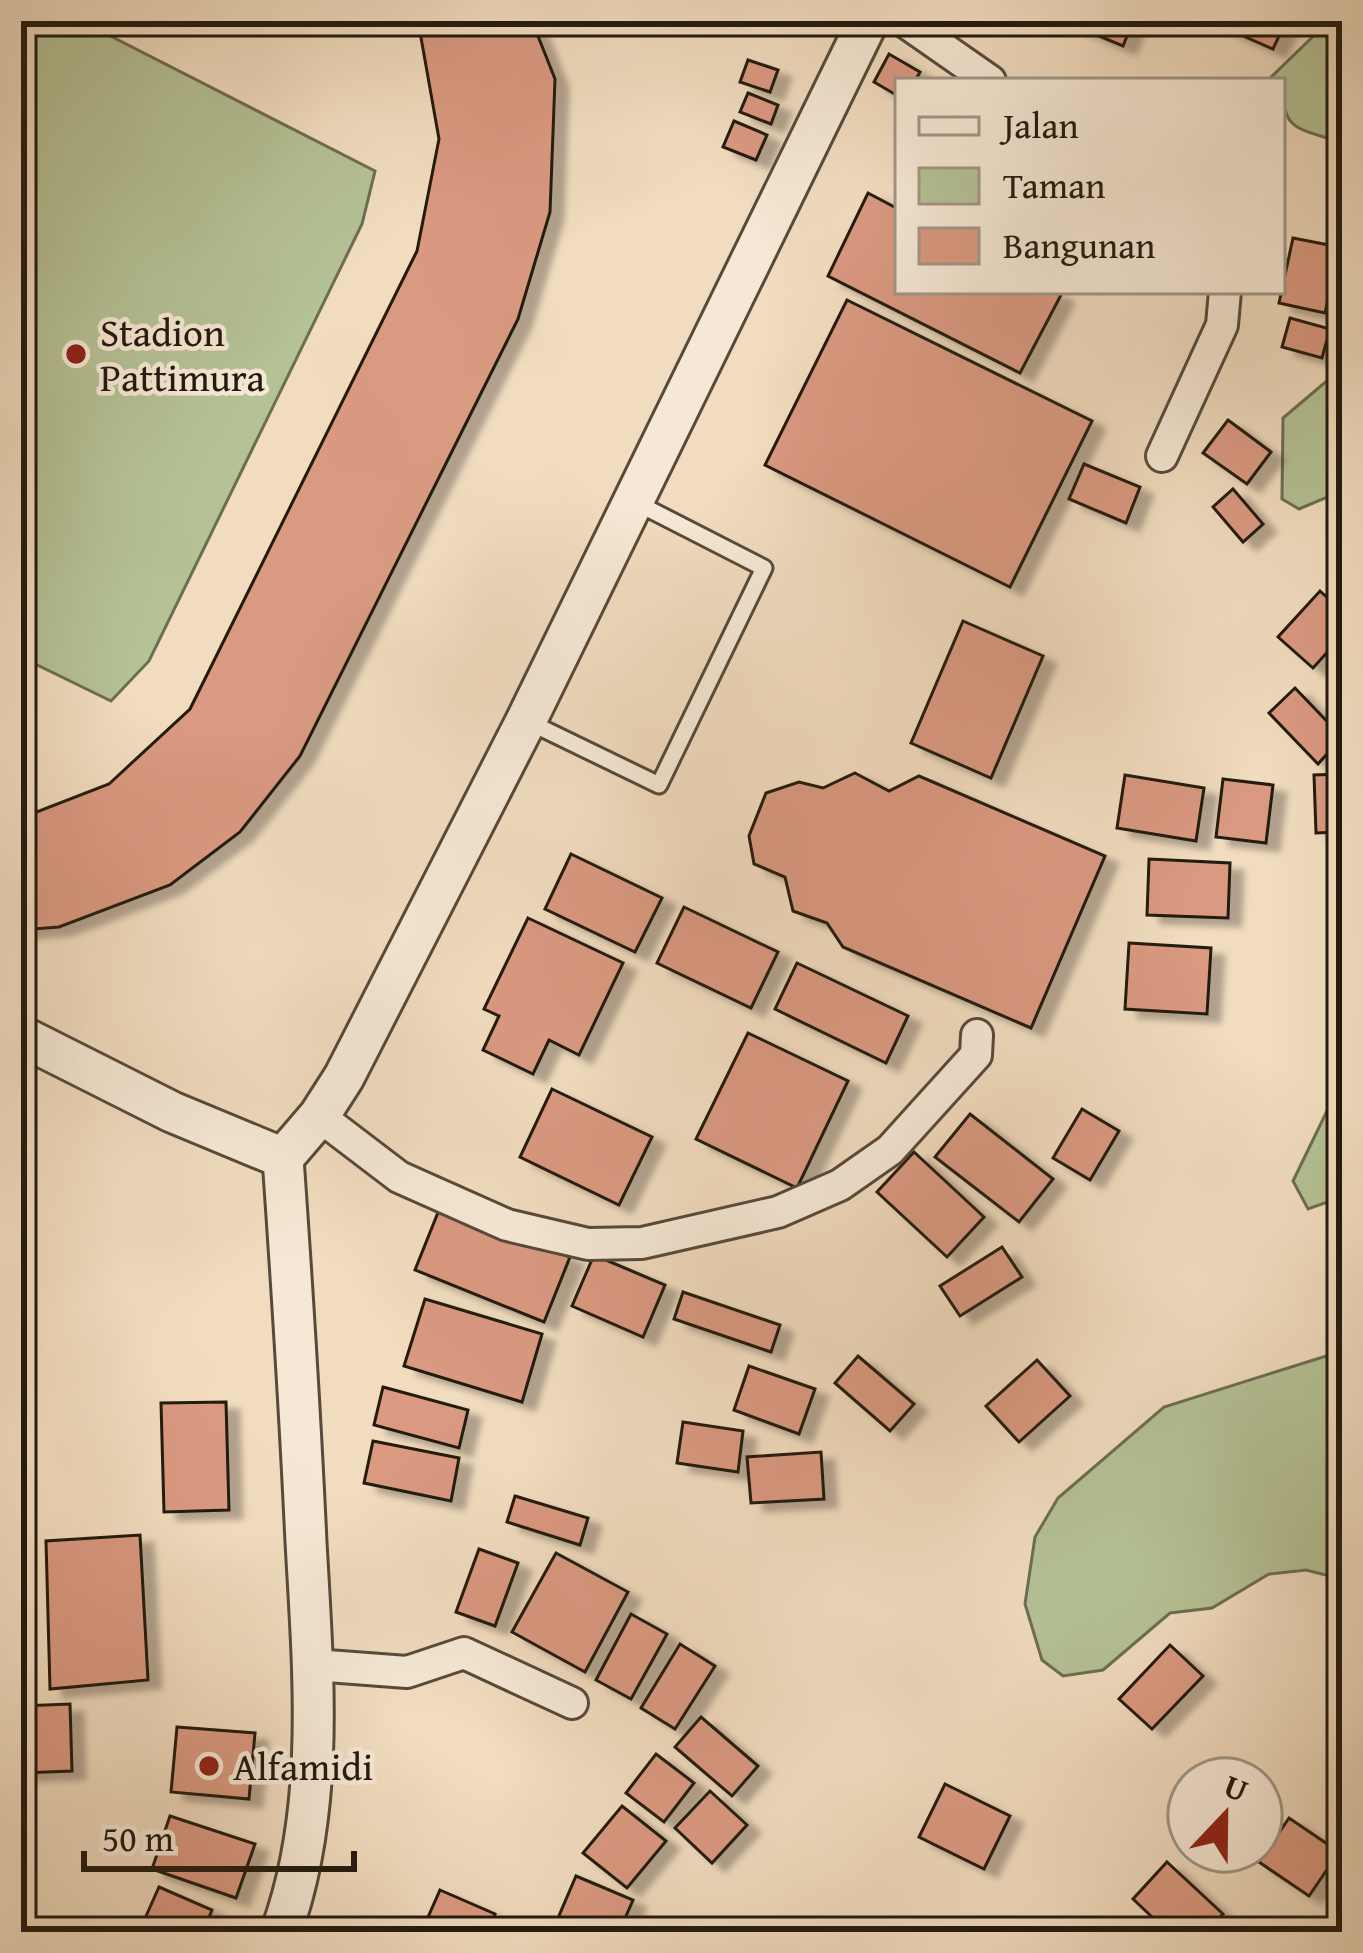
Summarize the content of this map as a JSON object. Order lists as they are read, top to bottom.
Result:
{
  "places": ["Stadion Pattimura", "Alfamidi"],
  "legend": ["Jalan", "Taman", "Bangunan"],
  "scale_bar": "50 m",
  "north": "top"
}
